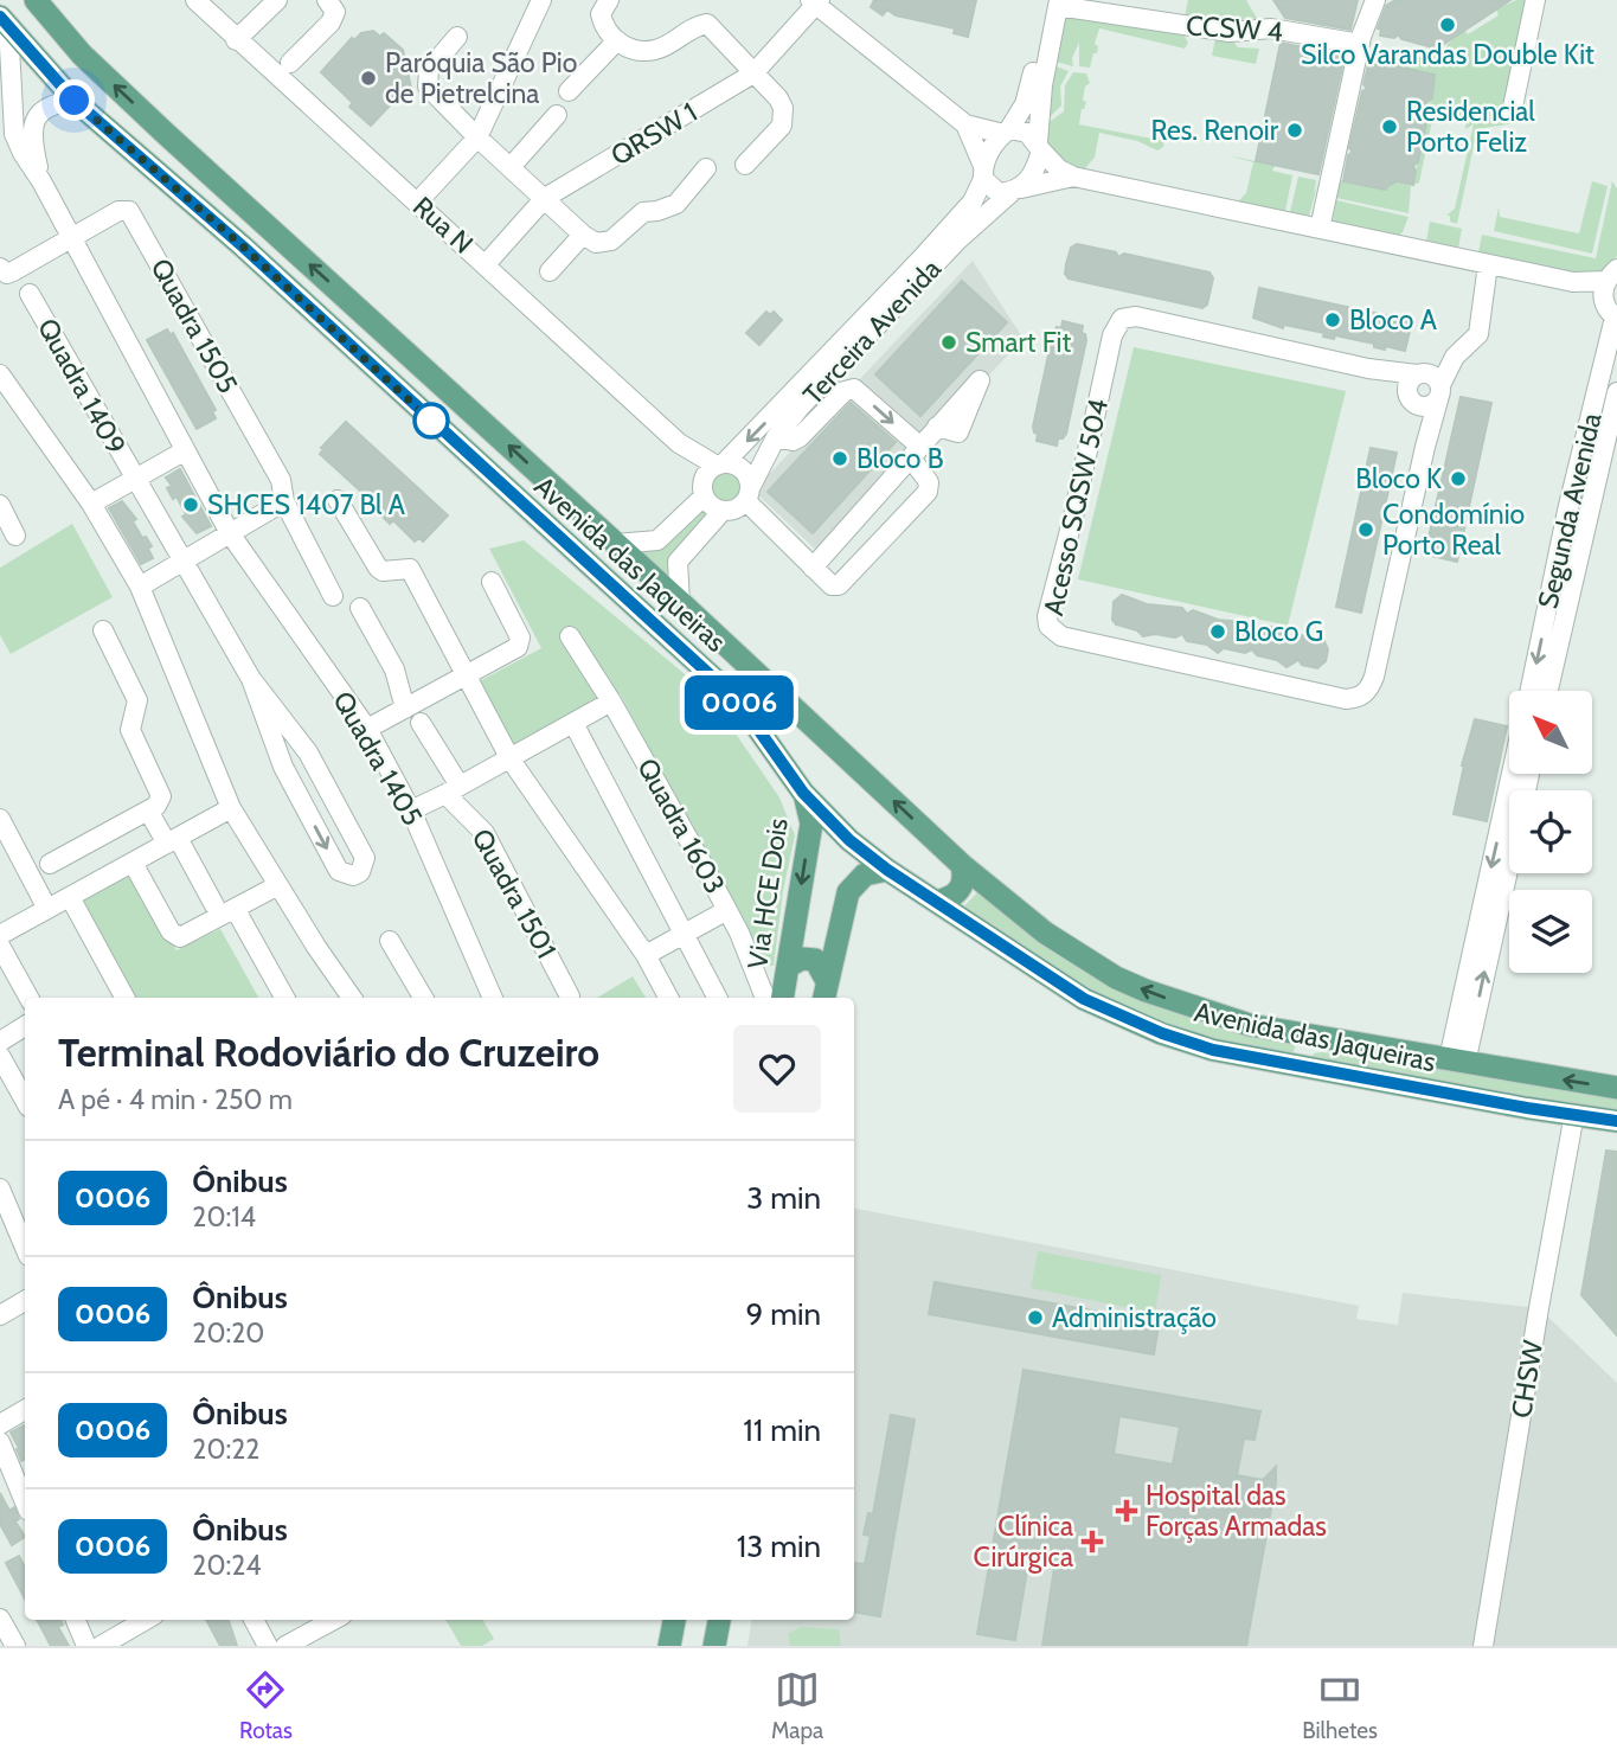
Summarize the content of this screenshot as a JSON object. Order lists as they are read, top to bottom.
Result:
{
  "streets": {
    "main road": ["Avenida das Jaqueiras", "Via HCE Dois"],
    "street": [
      "CCSW 4",
      "QRSW 1",
      "Rua N",
      "Quadra 1505",
      "Terceira Avenida",
      "Quadra 1409",
      "Acesso SQSW 504",
      "Segunda Avenida",
      "Quadra 1405",
      "Quadra 1603",
      "Quadra 1501",
      "CHSW"
    ]
  },
  "crossings": [
    ["QRSW 1", "Rua N"],
    ["Rua N", "Terceira Avenida"],
    ["Quadra 1409", "Quadra 1405"],
    ["Avenida das Jaqueiras", "Via HCE Dois"],
    ["Avenida das Jaqueiras", "CHSW"]
  ],
  "one_way": ["Via HCE Dois"],
  "places": {
    "other": [
      "Silco Varandas Double Kit",
      "Paróquia São Pio de Pietrelcina",
      "Residencial Porto Feliz",
      "Res. Renoir",
      "Bloco A",
      "Smart Fit",
      "Bloco B",
      "Bloco K",
      "SHCES 1407 Bl A",
      "Condomínio Porto Real",
      "Bloco G",
      "Administração"
    ],
    "health": ["Hospital das Forças Armadas", "Clínica Cirúrgica"]
  },
  "lines": ["bus line 0006"],
  "north": "top left",
  "page": {
    "on_map": "0006",
    "heading": ["Terminal Rodoviário do Cruzeiro", "A pé · 4 min · 250 m"],
    "list": [
      {
        "mark": "0006",
        "name": "Ônibus",
        "note": "20:14",
        "value": "3 min"
      },
      {
        "mark": "0006",
        "name": "Ônibus",
        "note": "20:20",
        "value": "9 min"
      },
      {
        "mark": "0006",
        "name": "Ônibus",
        "note": "20:22",
        "value": "11 min"
      },
      {
        "mark": "0006",
        "name": "Ônibus",
        "note": "20:24",
        "value": "13 min"
      }
    ],
    "tabs": ["Rotas", "Mapa", "Bilhetes"]
  }
}
